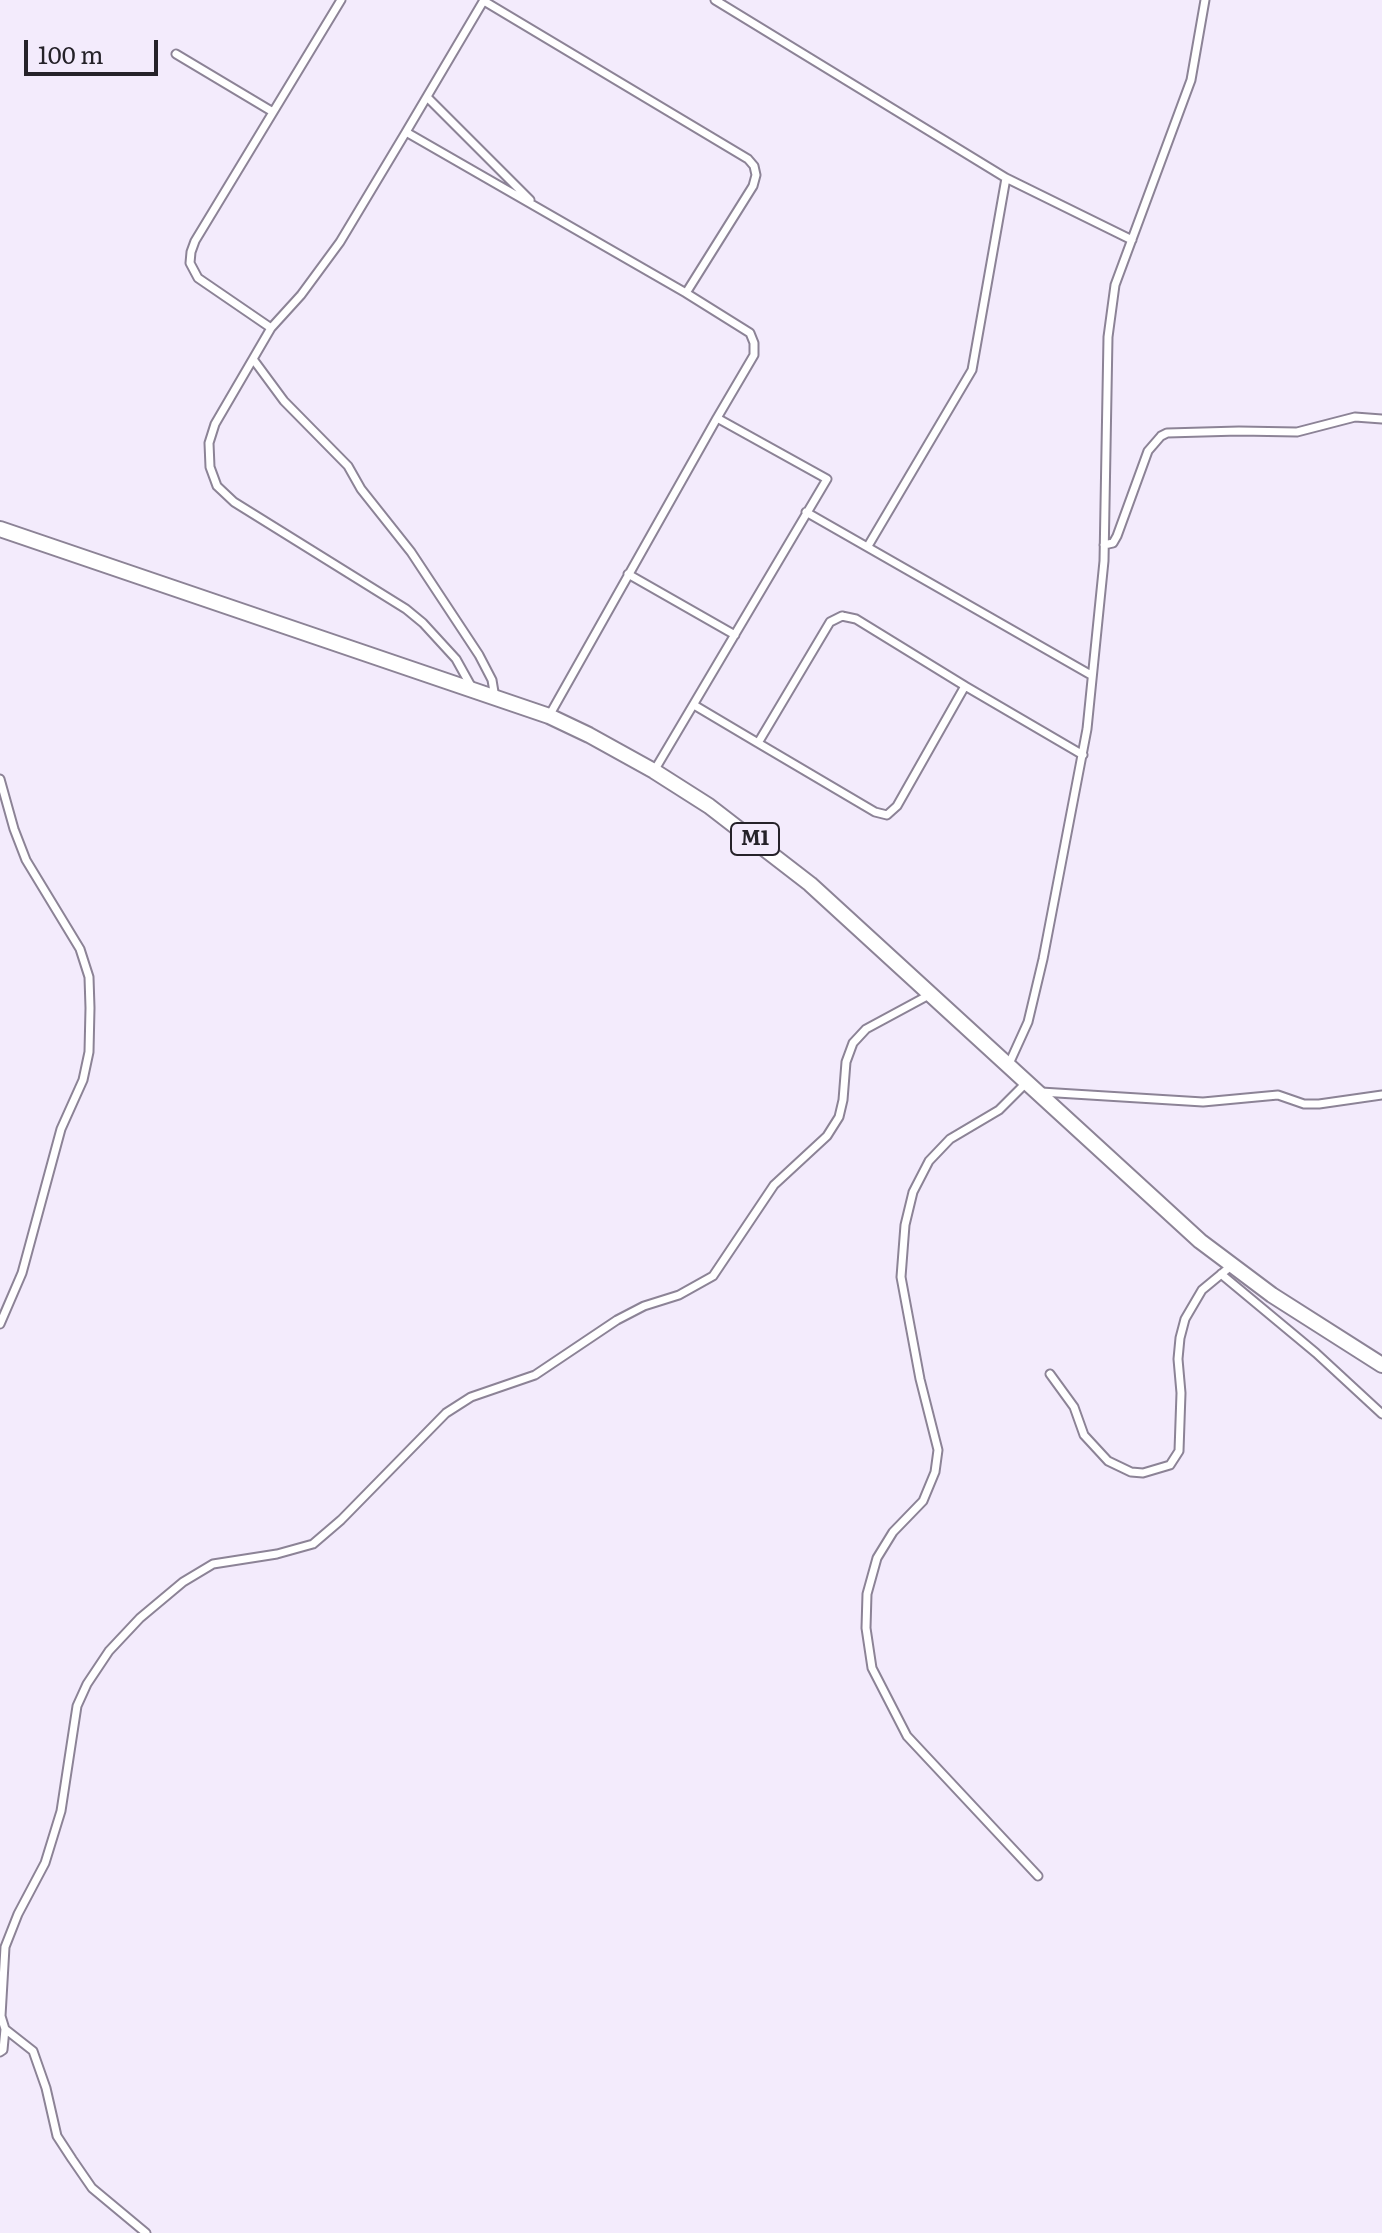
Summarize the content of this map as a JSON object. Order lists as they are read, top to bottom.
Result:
{
  "streets": {
    "highway": ["M1"]
  },
  "scale_bar": "100 m"
}
